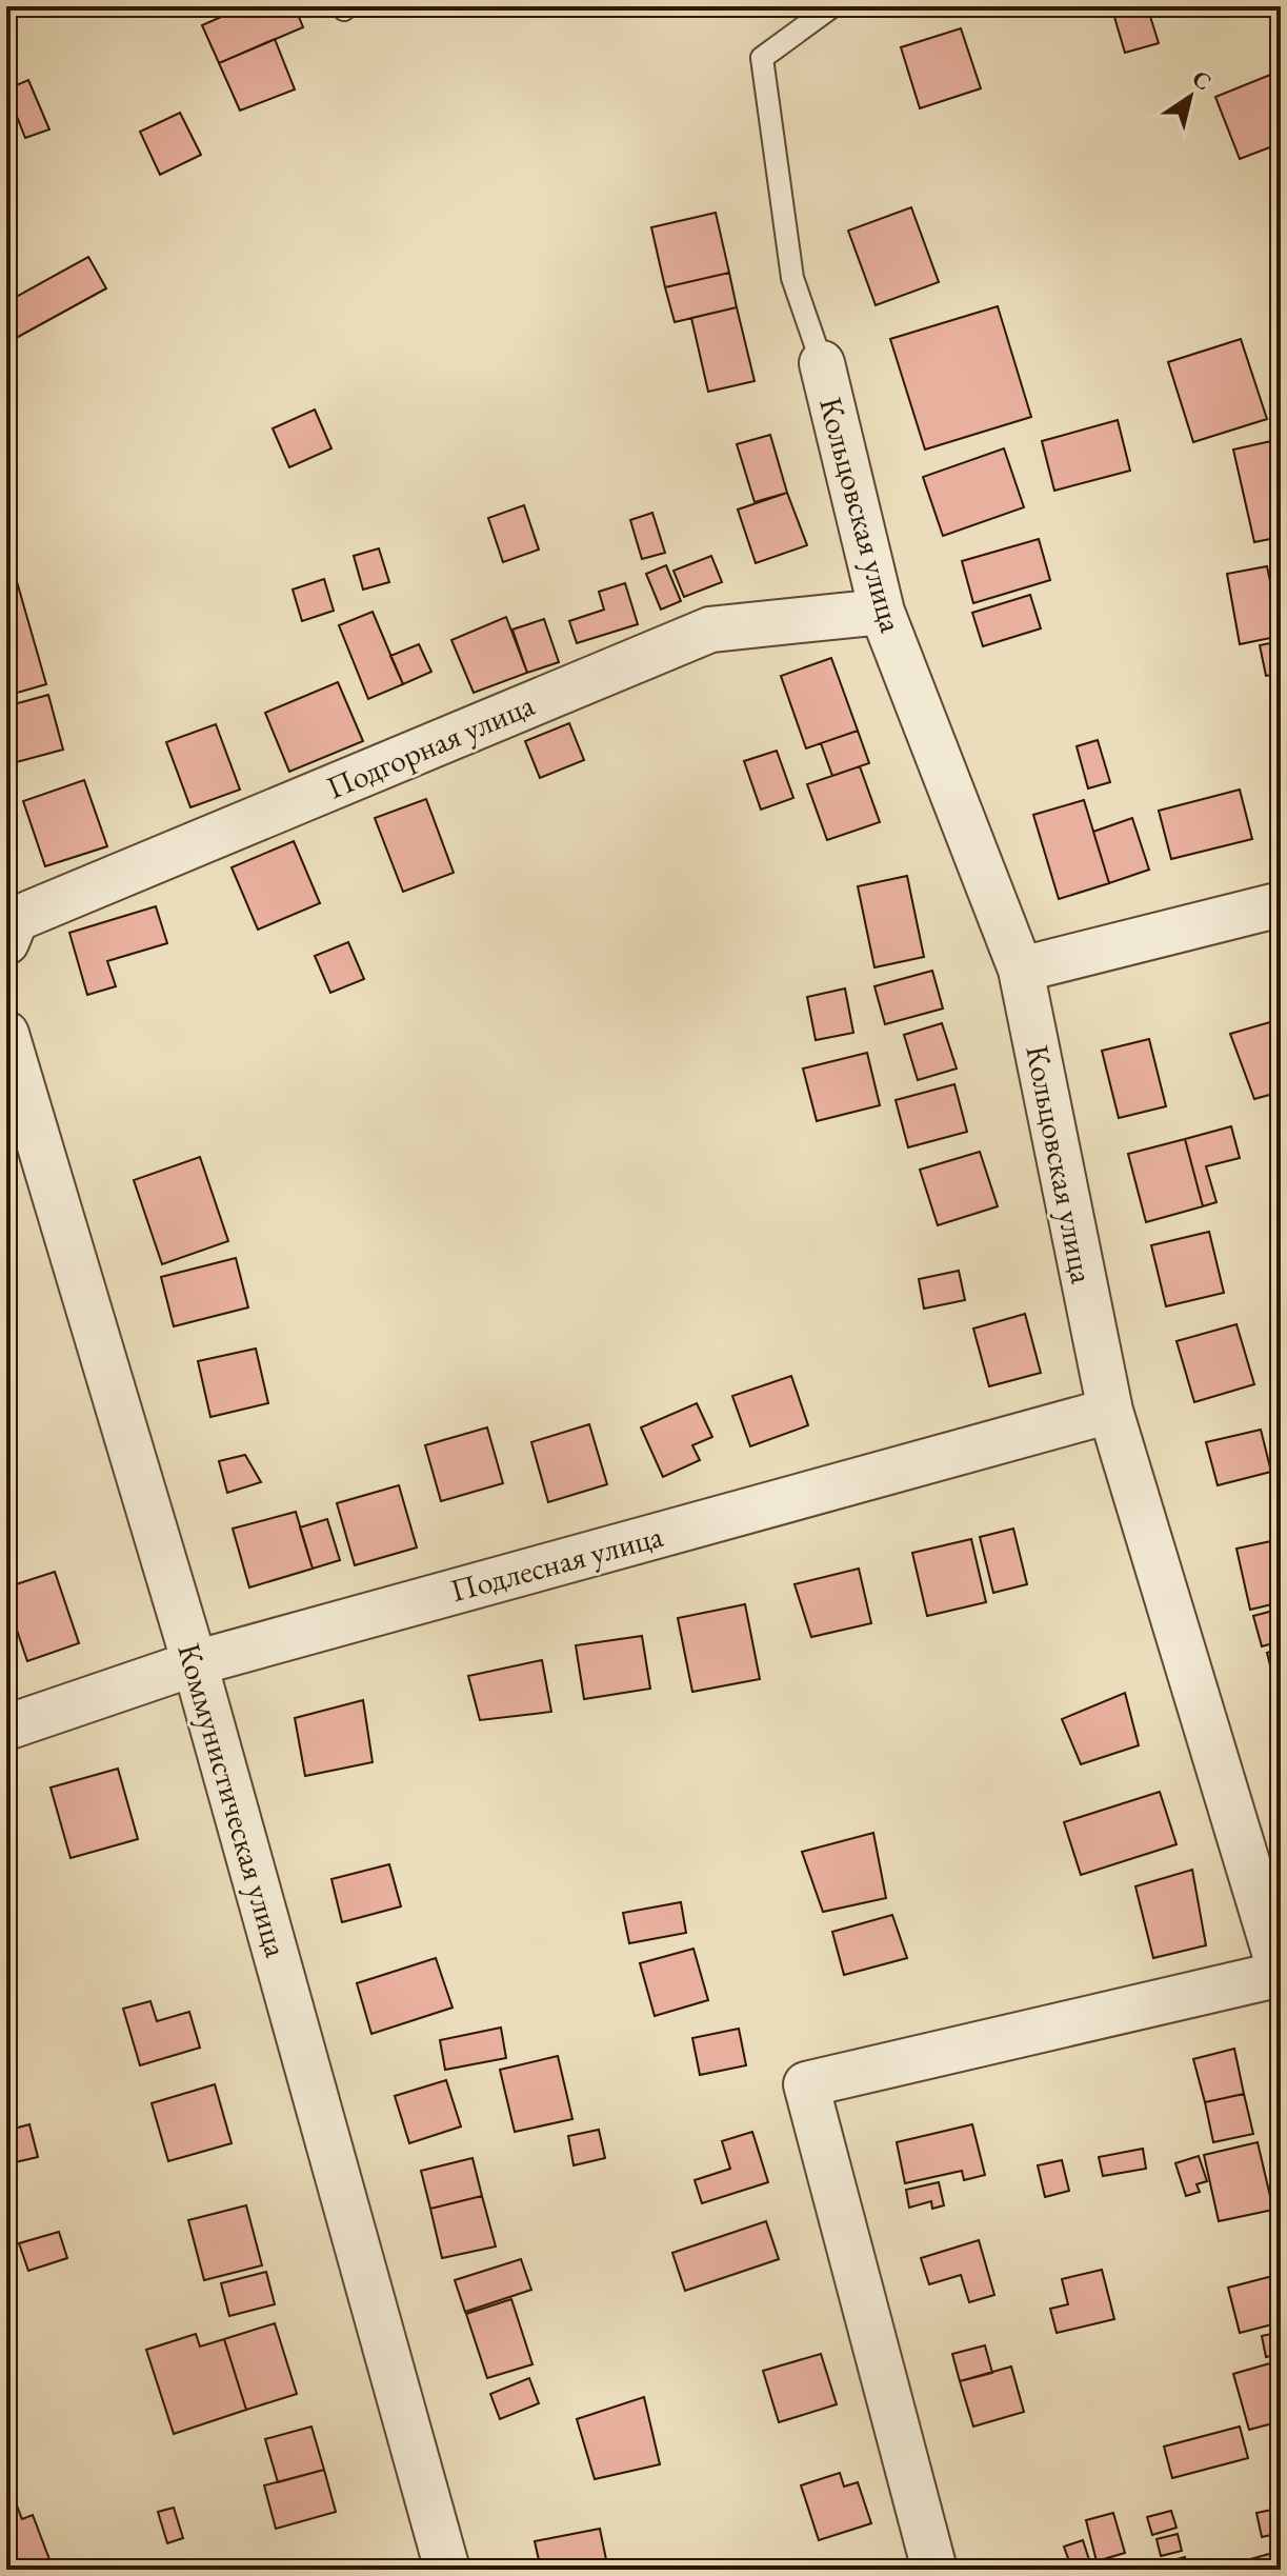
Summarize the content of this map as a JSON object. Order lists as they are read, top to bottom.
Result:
{
  "streets": {
    "street": [
      "Кольцовская улица",
      "Подгорная улица",
      "Подлесная улица",
      "Коммунистическая улица"
    ]
  },
  "crossings": [
    ["Кольцовская улица", "Подгорная улица"],
    ["Кольцовская улица", "Подлесная улица"],
    ["Подлесная улица", "Коммунистическая улица"]
  ],
  "north": "top right"
}
